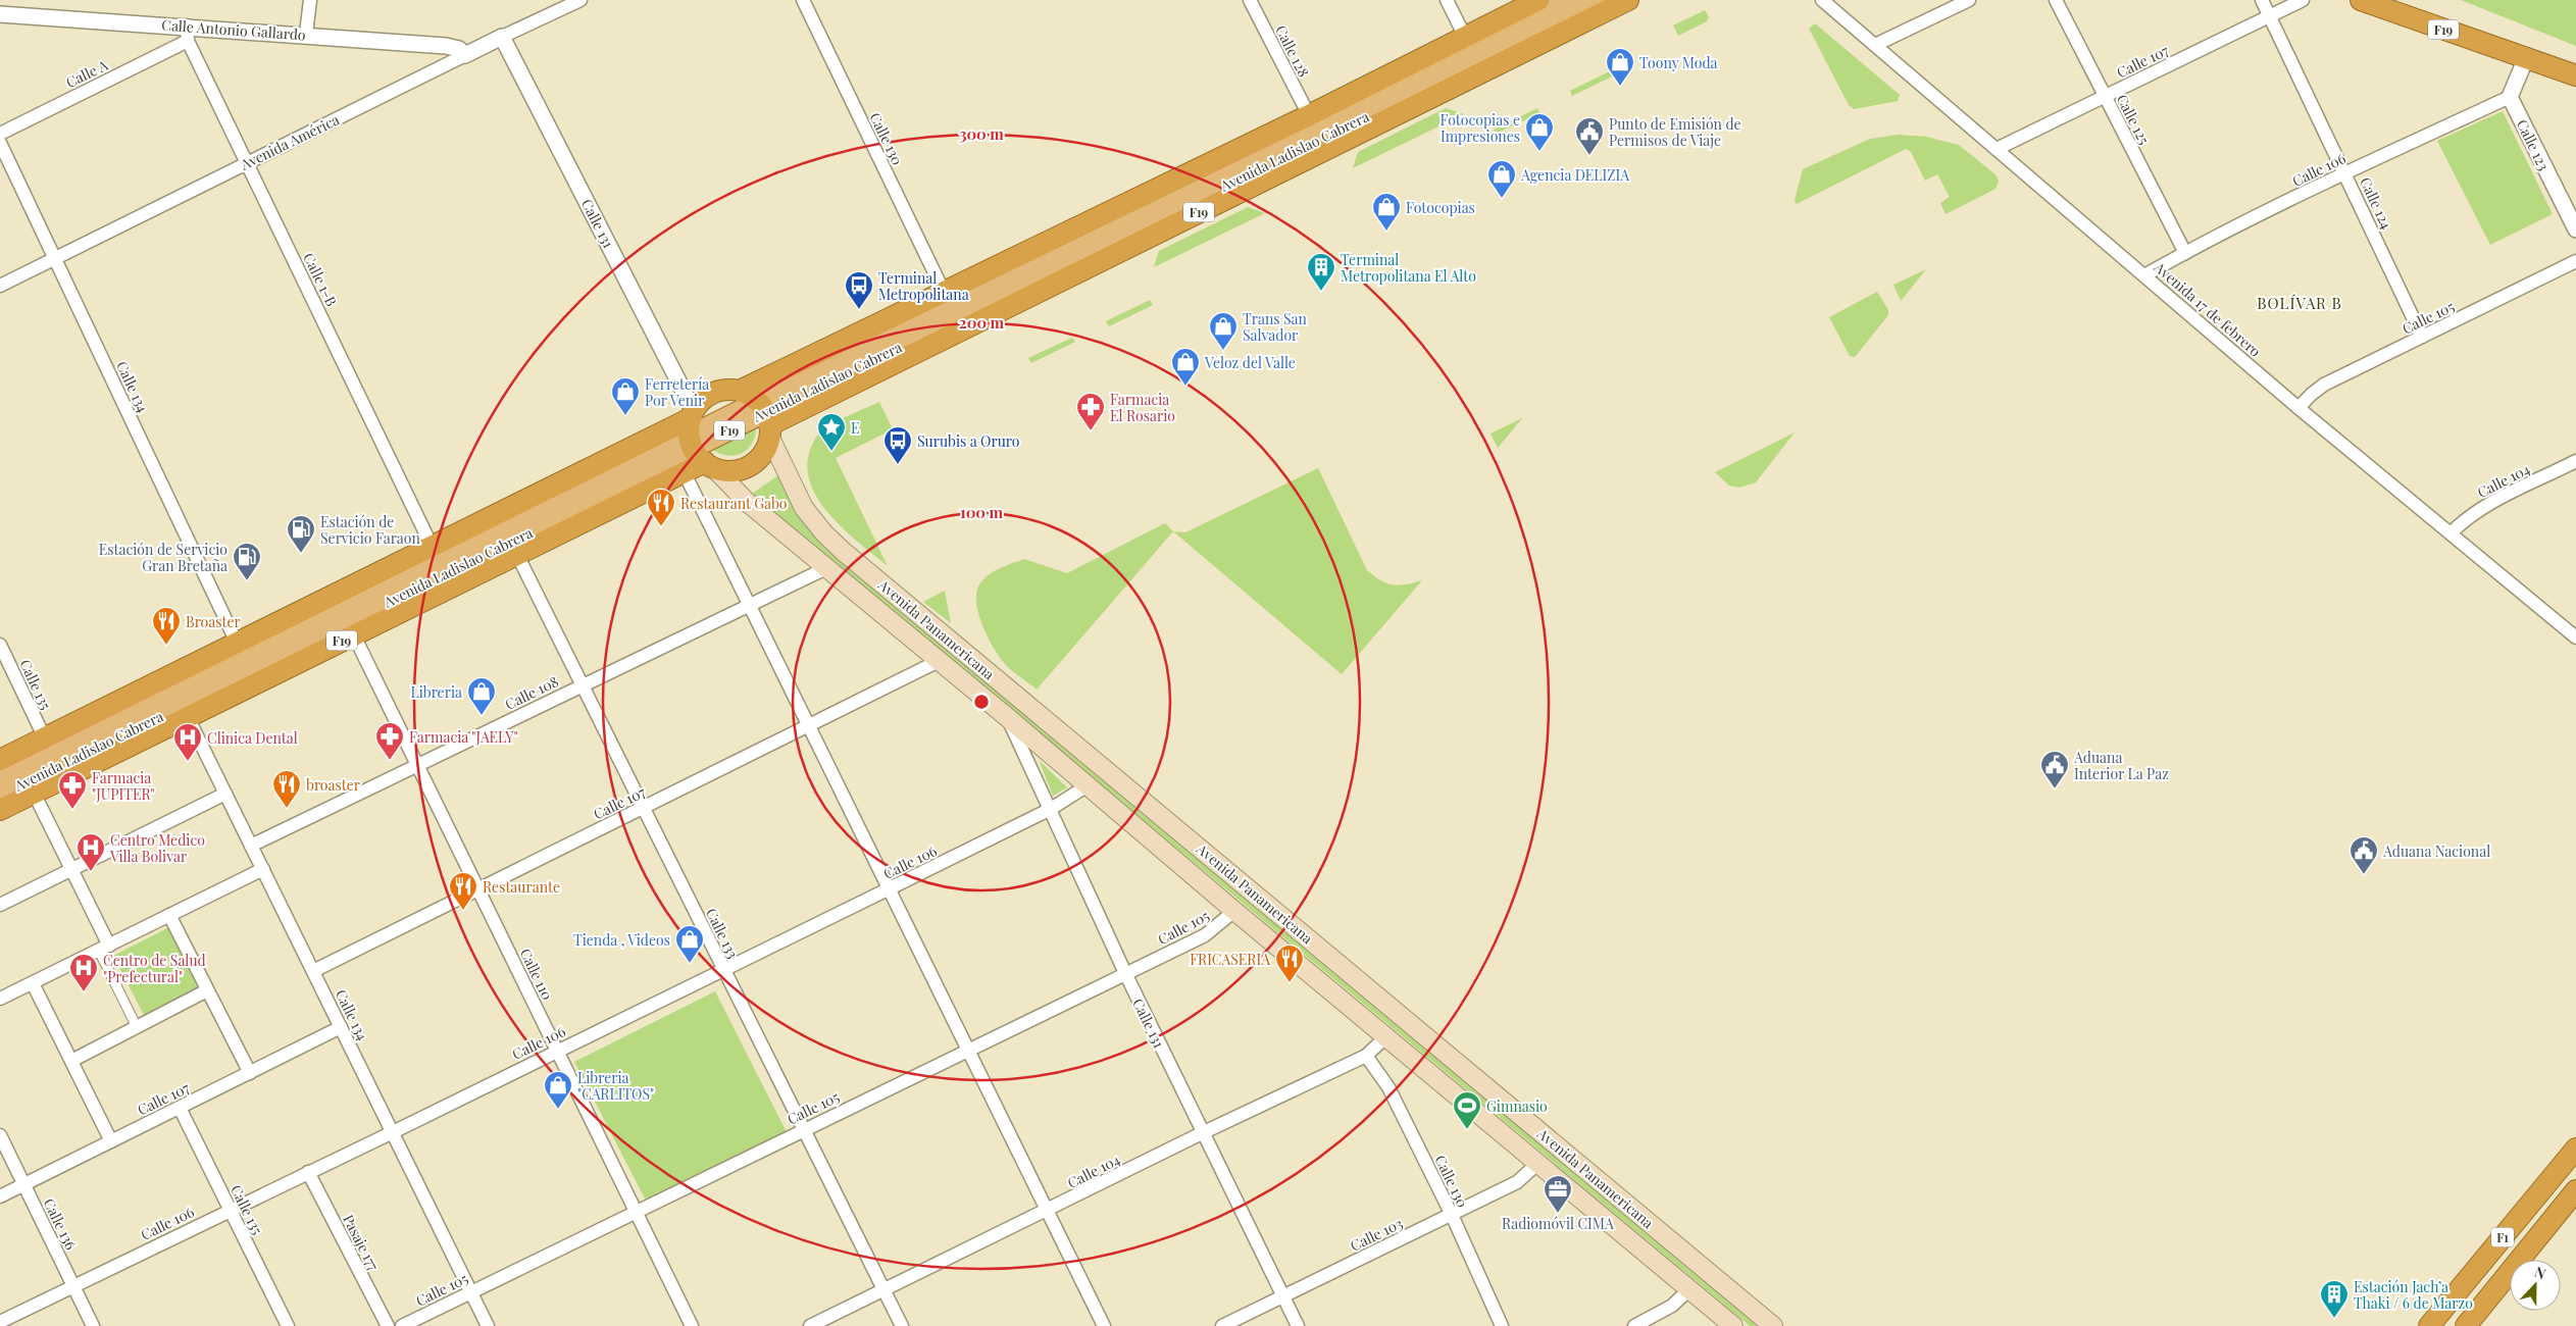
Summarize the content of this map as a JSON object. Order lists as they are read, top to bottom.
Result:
{
  "streets": {
    "highway": ["F19", "Avenida Ladislao Cabrera", "F1"],
    "main road": ["Avenida Panamericana"],
    "street": [
      "Calle Antonio Gallardo",
      "Calle 128",
      "Calle 107",
      "Calle A",
      "Calle 125",
      "Calle 130",
      "Avenida América",
      "Calle 123",
      "Calle 106",
      "Calle 124",
      "Calle 131",
      "Calle 1-B",
      "Avenida 17 de febrero",
      "Calle 105",
      "Calle 134",
      "Calle 104",
      "Calle 135",
      "Calle 108",
      "Calle 133",
      "Calle 110",
      "Calle 136",
      "Calle 103",
      "Pasaje 177"
    ]
  },
  "crossings": [
    ["Calle Antonio Gallardo", "Calle A"],
    ["Calle Antonio Gallardo", "Avenida América"],
    ["Calle Antonio Gallardo", "Calle 1-B"],
    ["F19", "Avenida Ladislao Cabrera"],
    ["F19", "Calle 131"],
    ["F19", "Avenida Panamericana"],
    ["Calle 128", "Avenida Ladislao Cabrera"],
    ["Calle 107", "Calle 125"],
    ["Calle 107", "Calle 124"],
    ["Calle 107", "Avenida 17 de febrero"],
    ["Calle 107", "Calle 134"],
    ["Calle 107", "Avenida Panamericana"],
    ["Calle 107", "Calle 135"],
    ["Calle 107", "Calle 133"],
    ["Calle 107", "Calle 110"],
    ["Calle 107", "Calle 136"],
    ["Calle A", "Calle 1-B"],
    ["Calle 125", "Calle 106"],
    ["Calle 130", "Avenida Ladislao Cabrera"],
    ["Calle 130", "Calle 104"],
    ["Calle 130", "Calle 103"],
    ["Avenida América", "Calle 131"],
    ["Avenida América", "Calle 1-B"],
    ["Avenida América", "Calle 134"],
    ["Calle 123", "Calle 106"],
    ["Avenida Ladislao Cabrera", "Calle 131"],
    ["Avenida Ladislao Cabrera", "Calle 1-B"],
    ["Avenida Ladislao Cabrera", "Calle 134"],
    ["Avenida Ladislao Cabrera", "Avenida Panamericana"],
    ["Avenida Ladislao Cabrera", "Calle 135"],
    ["Avenida Ladislao Cabrera", "Calle 133"],
    ["Avenida Ladislao Cabrera", "Calle 110"],
    ["Calle 106", "Calle 124"],
    ["Calle 106", "Calle 131"],
    ["Calle 106", "Avenida 17 de febrero"],
    ["Calle 106", "Calle 134"],
    ["Calle 106", "Avenida Panamericana"],
    ["Calle 106", "Calle 135"],
    ["Calle 106", "Calle 133"],
    ["Calle 106", "Calle 110"],
    ["Calle 106", "Calle 136"],
    ["Calle 106", "Pasaje 177"],
    ["Calle 124", "Calle 105"],
    ["Calle 131", "Calle 105"],
    ["Calle 131", "Calle 104"],
    ["Calle 131", "Avenida Panamericana"],
    ["Calle 131", "Calle 103"],
    ["Avenida 17 de febrero", "Calle 105"],
    ["Avenida 17 de febrero", "Calle 104"],
    ["Calle 105", "Calle 134"],
    ["Calle 105", "Avenida Panamericana"],
    ["Calle 105", "Calle 133"],
    ["Calle 105", "Calle 110"],
    ["Calle 134", "Calle 108"],
    ["Calle 104", "Avenida Panamericana"],
    ["Calle 104", "Calle 133"],
    ["Avenida Panamericana", "Calle 108"],
    ["Avenida Panamericana", "Calle 103"],
    ["Calle 108", "Calle 133"],
    ["Calle 108", "Calle 110"]
  ],
  "districts": ["BOLÍVAR B"],
  "places": {
    "shop": [
      "Toony Moda",
      "Fotocopias e Impresiones",
      "Agencia DELIZIA",
      "Fotocopias",
      "Trans San Salvador",
      "Veloz del Valle",
      "Ferretería Por Venir",
      "Libreria",
      "Tienda , Videos",
      "Libreria \"CARLITOS\""
    ],
    "public building": ["Punto de Emisión de Permisos de Viaje", "Aduana Interior La Paz", "Aduana Nacional"],
    "building": ["Terminal Metropolitana El Alto", "Estación Jach’a Thaki / 6 de Marzo"],
    "bus stop": ["Terminal Metropolitana", "Surubis a Oruro"],
    "pharmacy": ["Farmacia El Rosario", "Farmacia \"JAELY\"", "Farmacia \"JUPITER\""],
    "place": ["E"],
    "restaurant": [
      "Restaurant Gabo",
      "Broaster",
      "broaster",
      "Restaurante",
      "FRICASERIA"
    ],
    "fuel station": ["Estación de Servicio Faraon", "Estación de Servicio Gran Bretaña"],
    "hospital": ["Clinica Dental", "Centro Medico Villa Bolivar", "Centro de Salud \"Prefectural\""],
    "sports": ["Gimnasio"],
    "office": ["Radiomóvil CIMA"]
  },
  "north": "top",
  "rings": ["300 m", "200 m", "100 m"]
}
